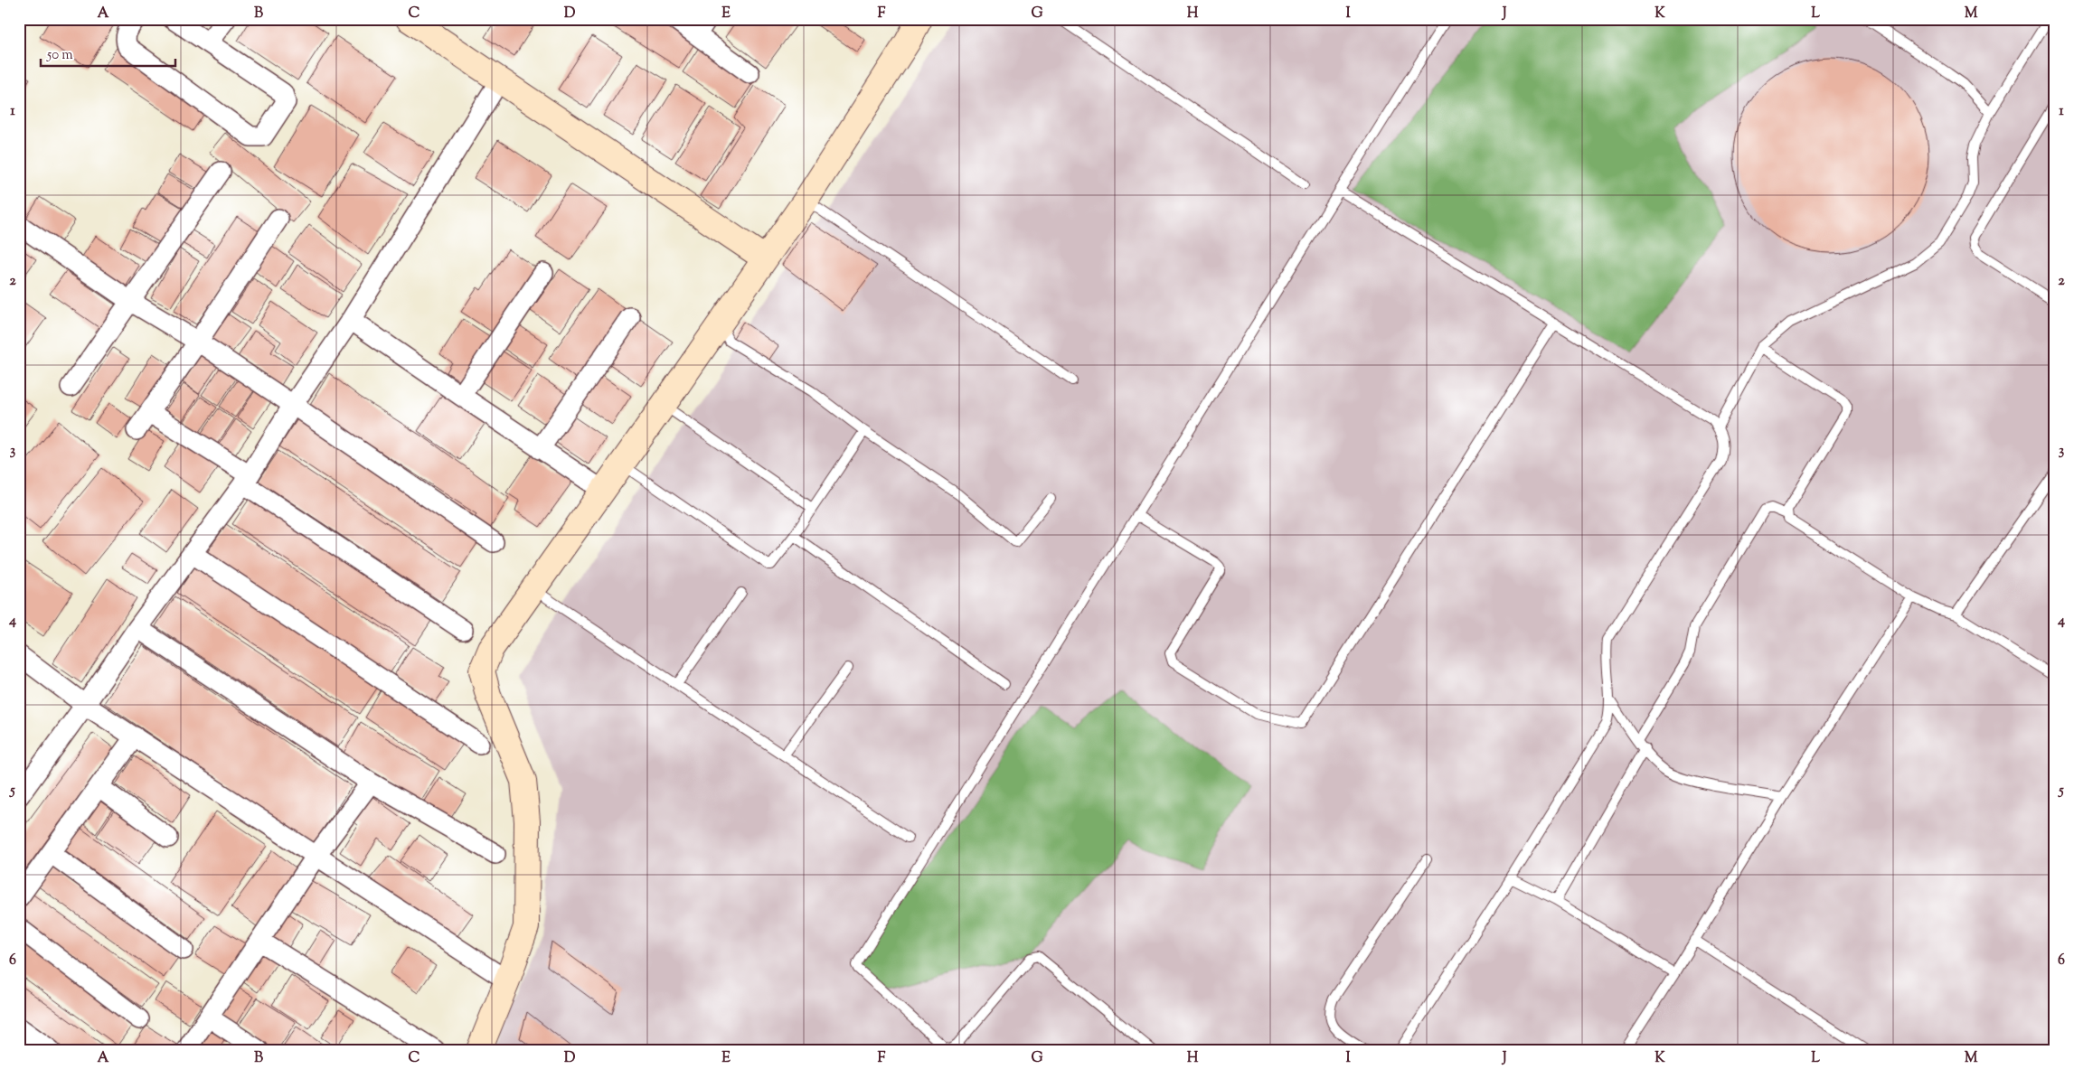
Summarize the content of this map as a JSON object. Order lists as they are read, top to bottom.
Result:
{
  "scale_bar": "50 m",
  "grid": {
    "columns": [
      "A",
      "B",
      "C",
      "D",
      "E",
      "F",
      "G",
      "H",
      "I",
      "J",
      "K",
      "L",
      "M"
    ],
    "rows": [
      "1",
      "2",
      "3",
      "4",
      "5",
      "6"
    ]
  }
}
